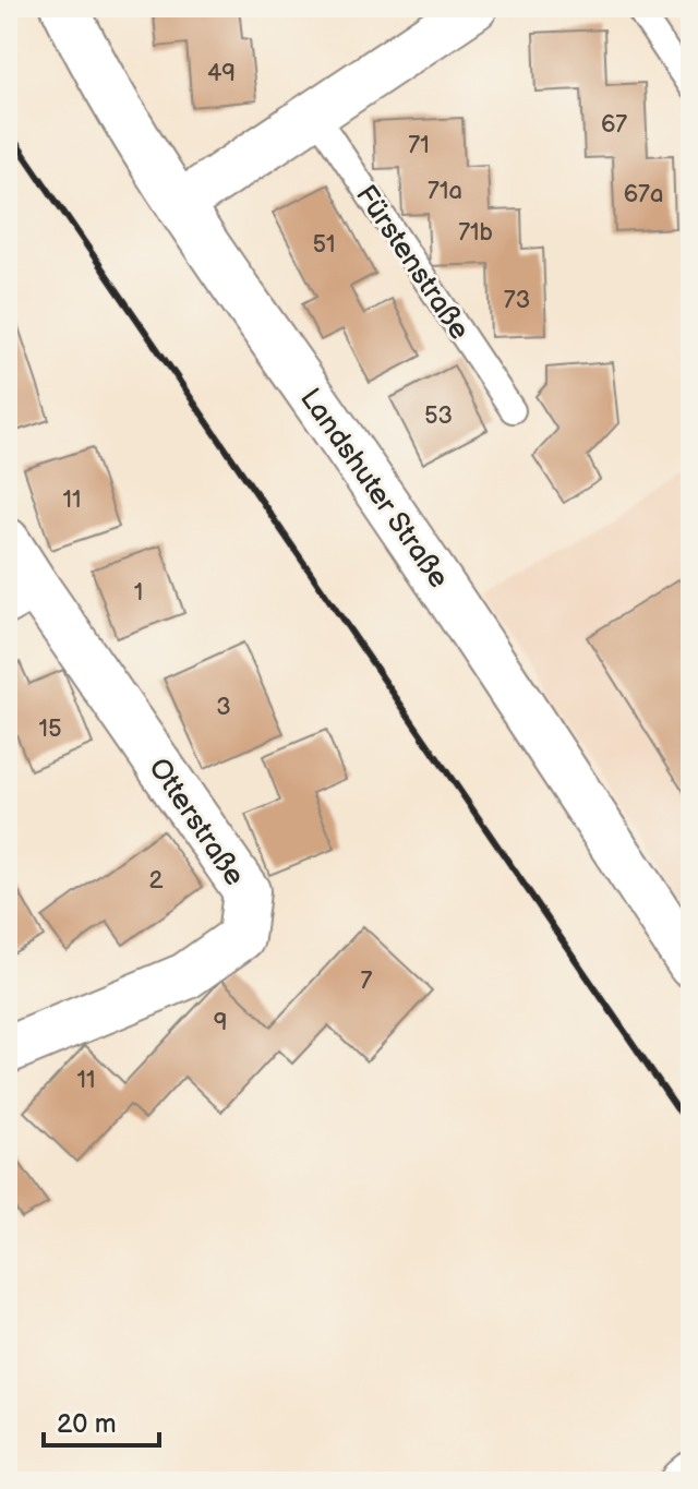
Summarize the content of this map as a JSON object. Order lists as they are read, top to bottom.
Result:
{
  "streets": {
    "street": ["Landshuter Straße", "Otterstraße"],
    "lane": ["Fürstenstraße"]
  },
  "house_numbers": [
    "49",
    "67",
    "71",
    "71a",
    "67a",
    "71b",
    "51",
    "73",
    "53",
    "11",
    "1",
    "3",
    "15",
    "2",
    "7",
    "9",
    "11"
  ],
  "scale_bar": "20 m"
}
